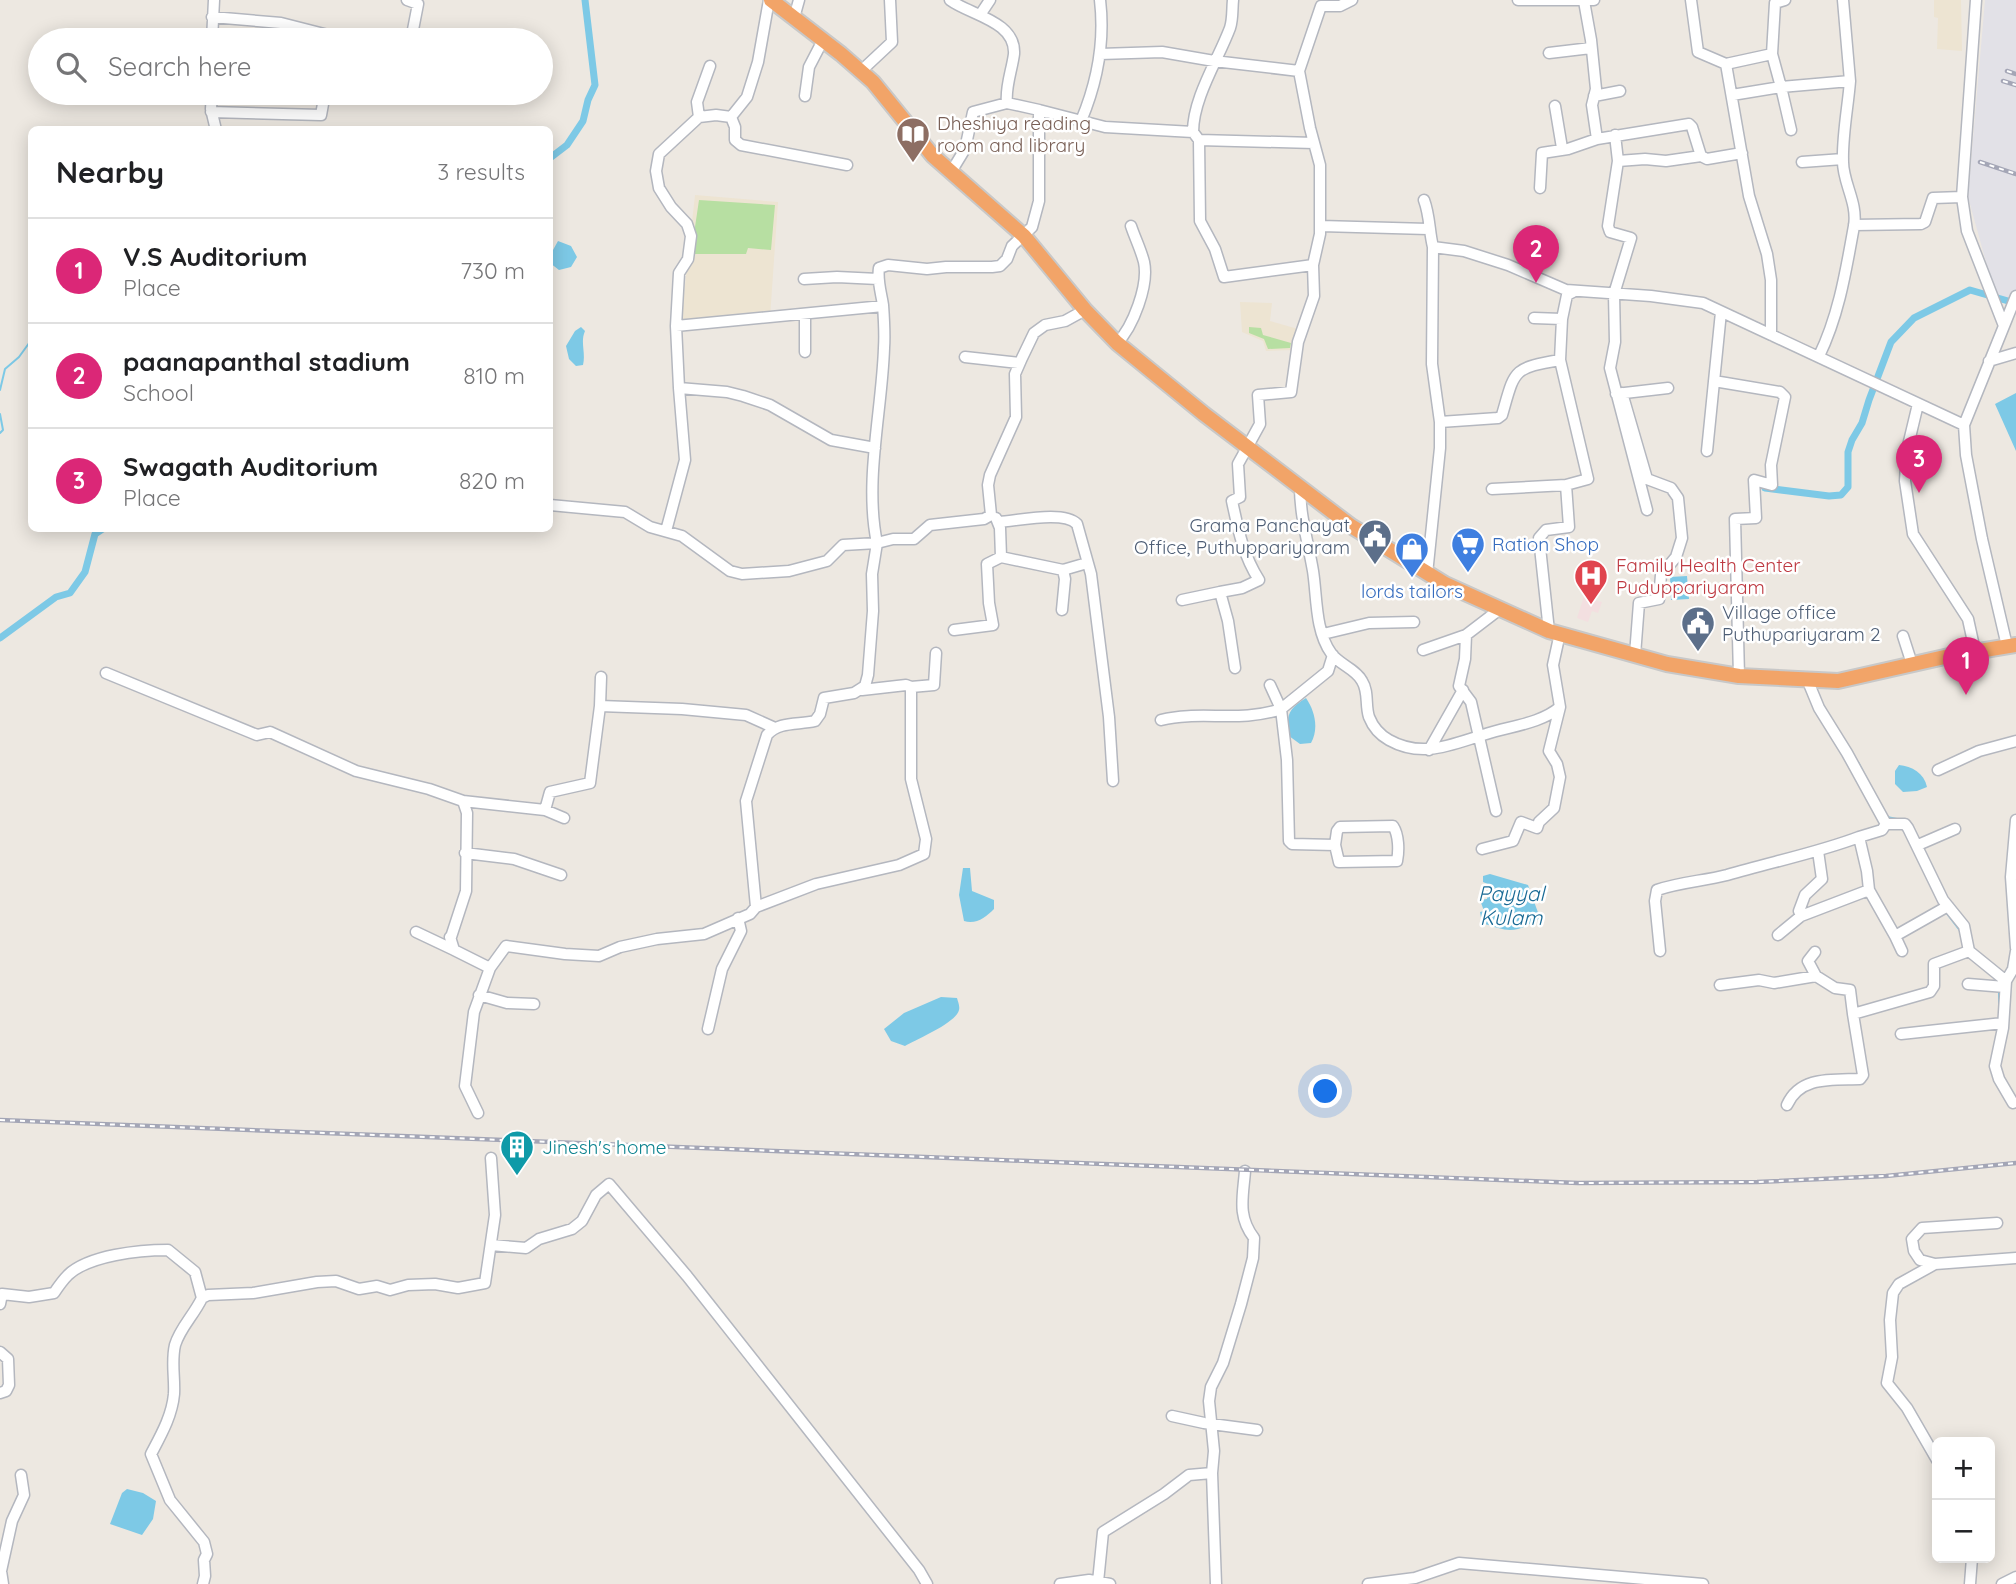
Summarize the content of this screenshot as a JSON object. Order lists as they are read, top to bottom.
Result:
{
  "water": ["Payyal Kulam"],
  "places": {
    "library": ["Dheshiya reading room and library"],
    "public building": ["Grama Panchayat Office, Puthuppariyaram", "Village office Puthupariyaram 2"],
    "supermarket": ["Ration Shop"],
    "shop": ["lords tailors"],
    "hospital": ["Family Health Center Puduppariyaram"],
    "building": ["Jinesh's home"]
  },
  "page": {
    "search": "Search here",
    "heading": ["Nearby", "3 results"],
    "list": [
      {
        "mark": "1",
        "name": "V.S Auditorium",
        "note": "Place",
        "value": "730 m"
      },
      {
        "mark": "2",
        "name": "paanapanthal stadium",
        "note": "School",
        "value": "810 m"
      },
      {
        "mark": "3",
        "name": "Swagath Auditorium",
        "note": "Place",
        "value": "820 m"
      }
    ],
    "pins": ["2", "3", "1"],
    "map_buttons": ["+", "−"]
  }
}
